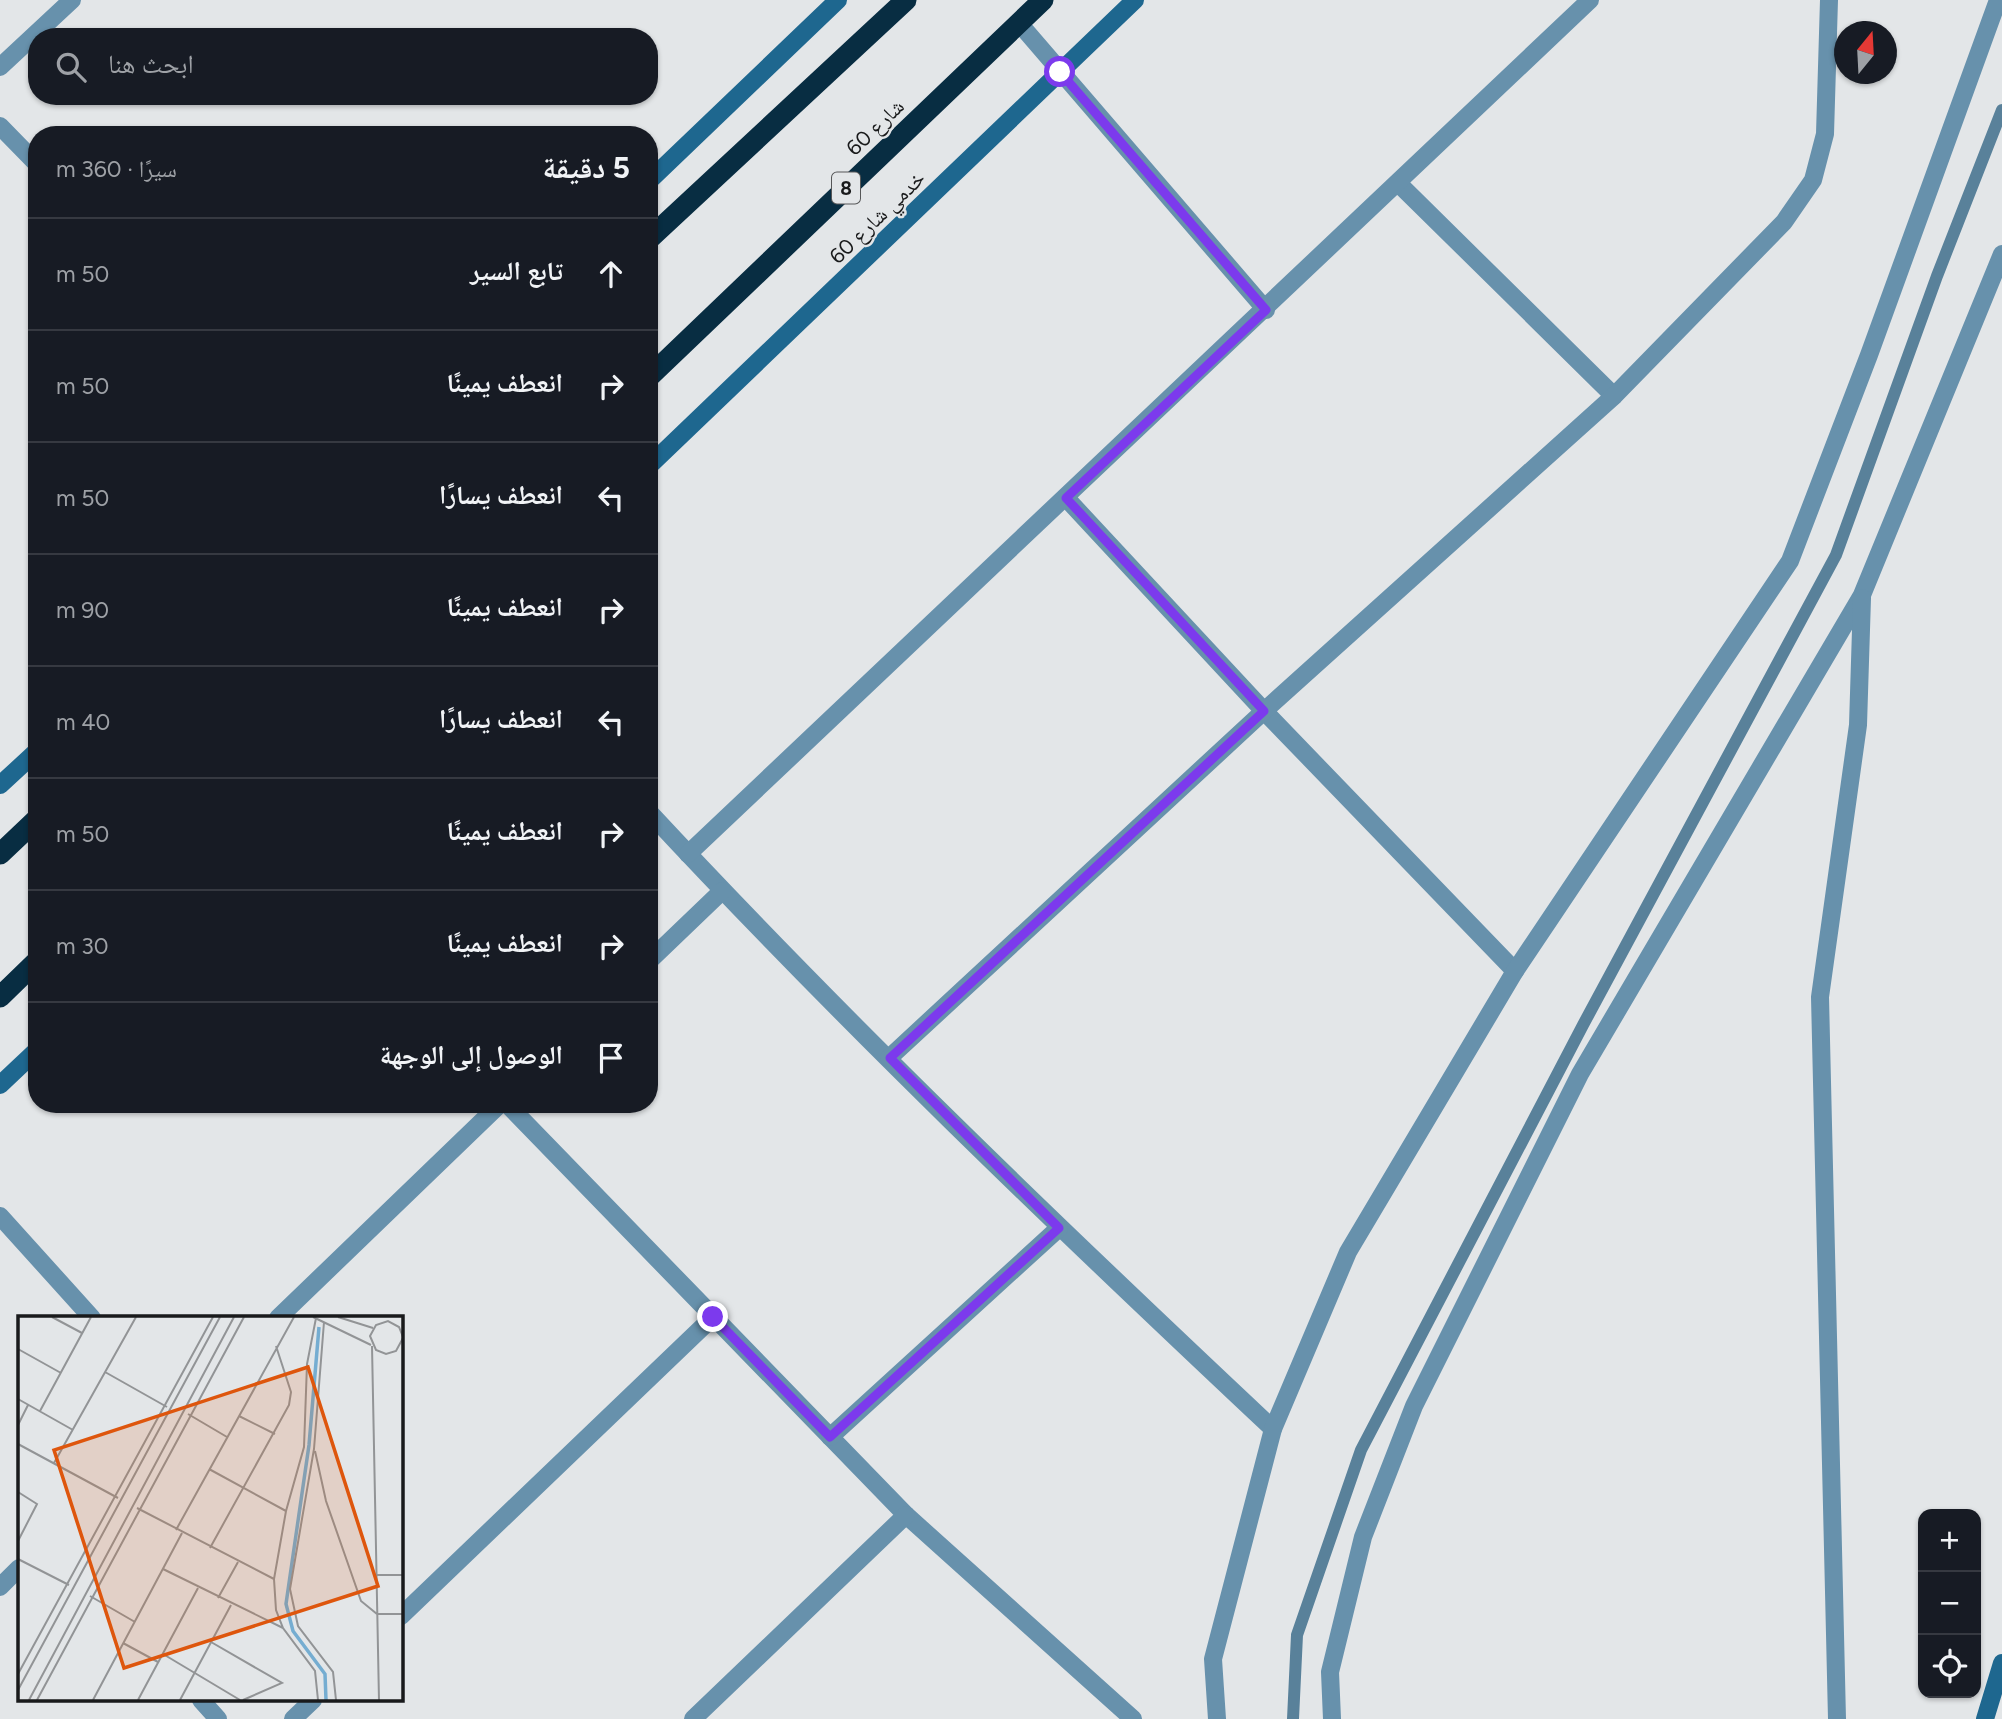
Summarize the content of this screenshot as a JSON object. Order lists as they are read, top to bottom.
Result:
{
  "streets": {
    "highway": ["شارع 60", "8"],
    "main road": ["خدمي شارع 60"]
  },
  "north": "top",
  "page": {
    "search": "ابحث هنا",
    "heading": ["5 دقيقة", "سيرًا · 360 m"],
    "list": [
      ["تابع السير", "50 m"],
      ["انعطف يمينًا", "50 m"],
      ["انعطف يسارًا", "50 m"],
      ["انعطف يمينًا", "90 m"],
      ["انعطف يسارًا", "40 m"],
      ["انعطف يمينًا", "50 m"],
      ["انعطف يمينًا", "30 m"],
      "الوصول إلى الوجهة"
    ],
    "map_buttons": ["+", "−"]
  }
}
